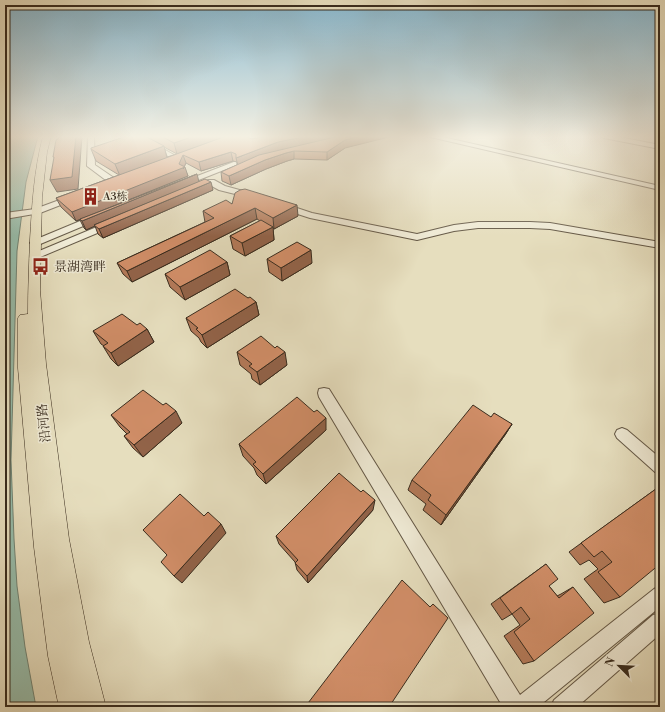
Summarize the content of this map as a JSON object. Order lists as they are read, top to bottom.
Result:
{
  "streets": {
    "main road": ["沿河路"]
  },
  "places": {
    "building": ["A3栋"],
    "bus stop": ["景湖湾畔"]
  },
  "north": "top left"
}
